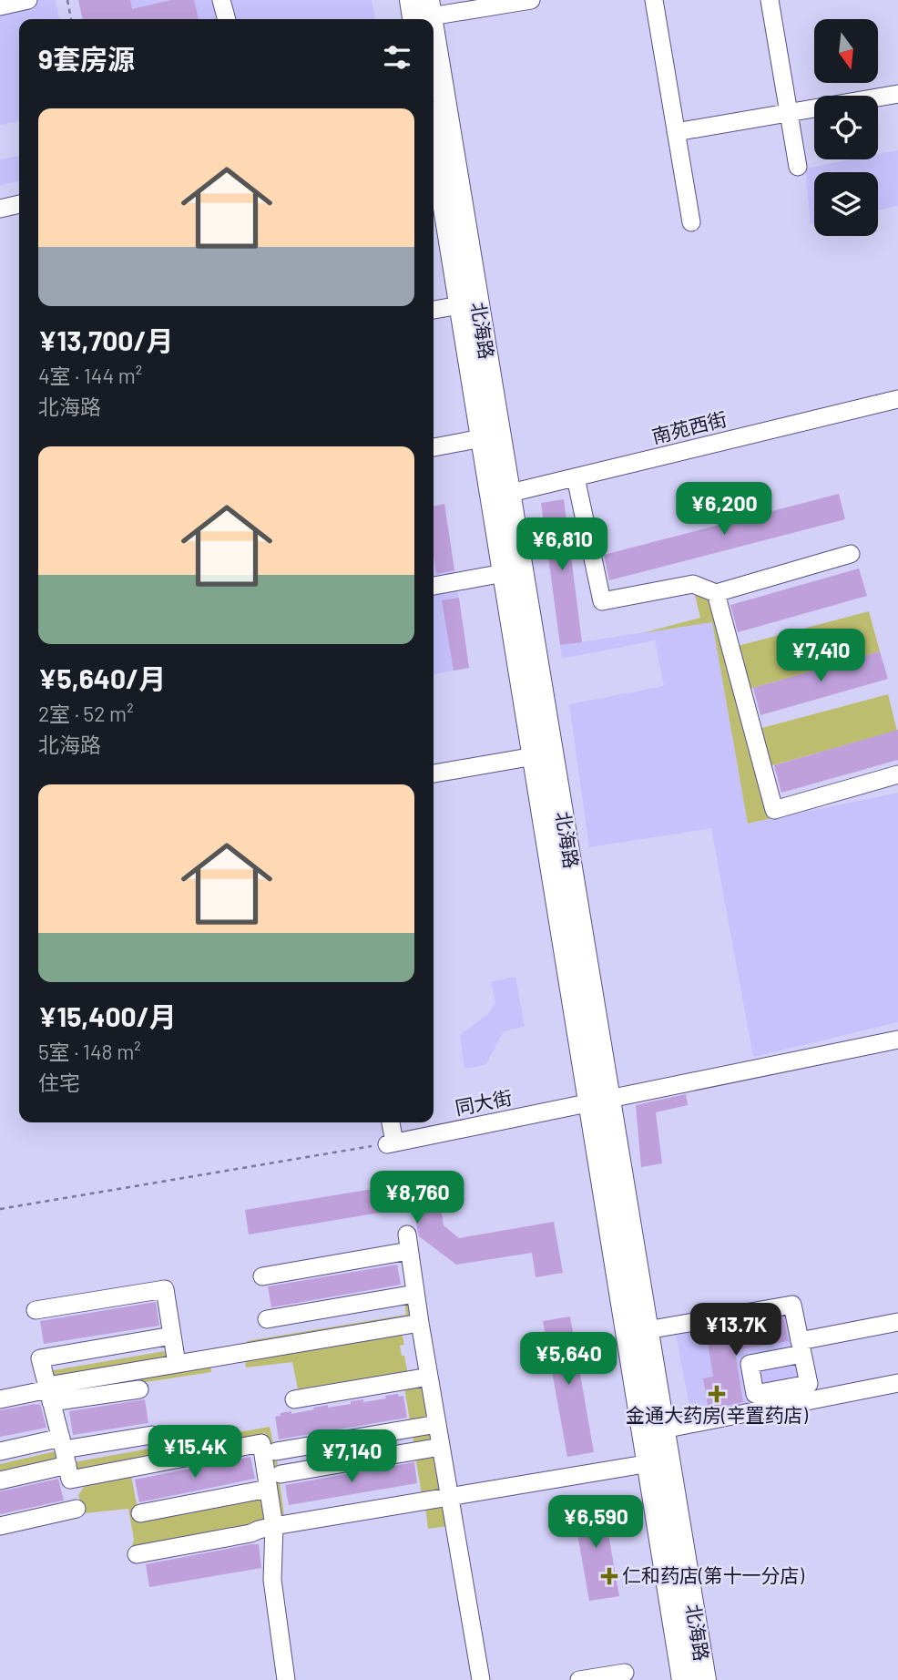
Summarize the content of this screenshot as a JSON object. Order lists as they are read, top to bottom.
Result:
{
  "streets": {
    "main road": ["北海路"],
    "street": ["南苑西街", "同大街"]
  },
  "crossings": [
    ["北海路", "南苑西街"],
    ["北海路", "同大街"]
  ],
  "places": {
    "health": ["金通大药房(辛置药店)", "仁和药店(第十一分店)"]
  },
  "north": "bottom",
  "page": {
    "heading": "9套房源",
    "list": [
      {
        "name": "¥13,700/月",
        "note": "4室 · 144 m² · 北海路"
      },
      {
        "name": "¥5,640/月",
        "note": "2室 · 52 m² · 北海路"
      },
      {
        "name": "¥15,400/月",
        "note": "5室 · 148 m² · 住宅"
      }
    ],
    "price": [
      "¥6,200",
      "¥6,810",
      "¥7,410",
      "¥8,760",
      "¥13.7K",
      "¥5,640",
      "¥15.4K",
      "¥7,140",
      "¥6,590"
    ]
  }
}
